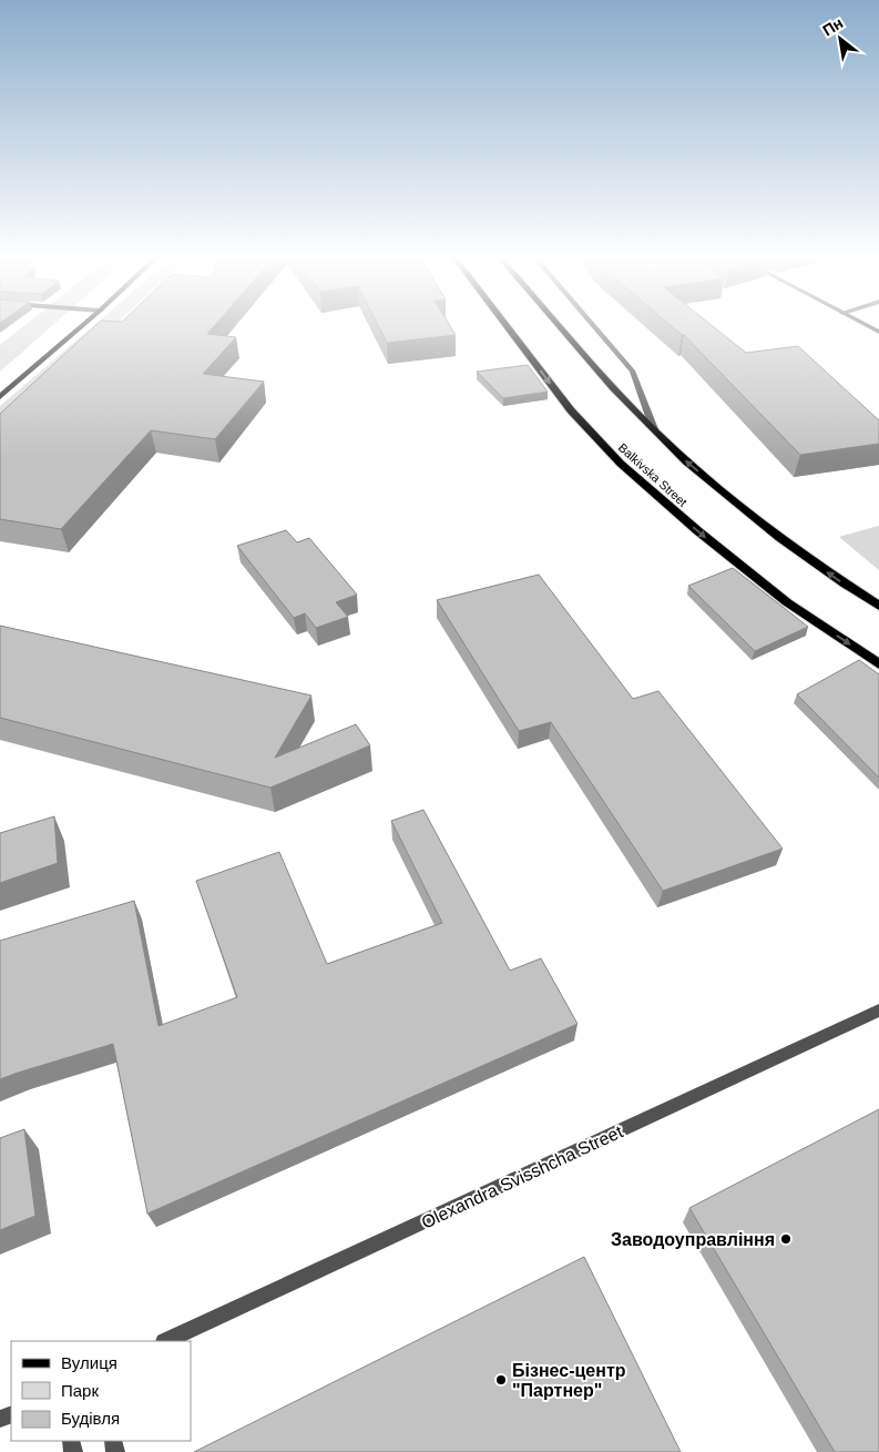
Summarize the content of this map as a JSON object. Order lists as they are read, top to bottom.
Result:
{
  "streets": {
    "main road": ["Balkivska Street"],
    "street": ["Olexandra Svisshcha Street"]
  },
  "places": ["Заводоуправління", "Бізнес-центр \"Партнер\""],
  "legend": ["Вулиця", "Парк", "Будівля"],
  "north": "top left"
}
